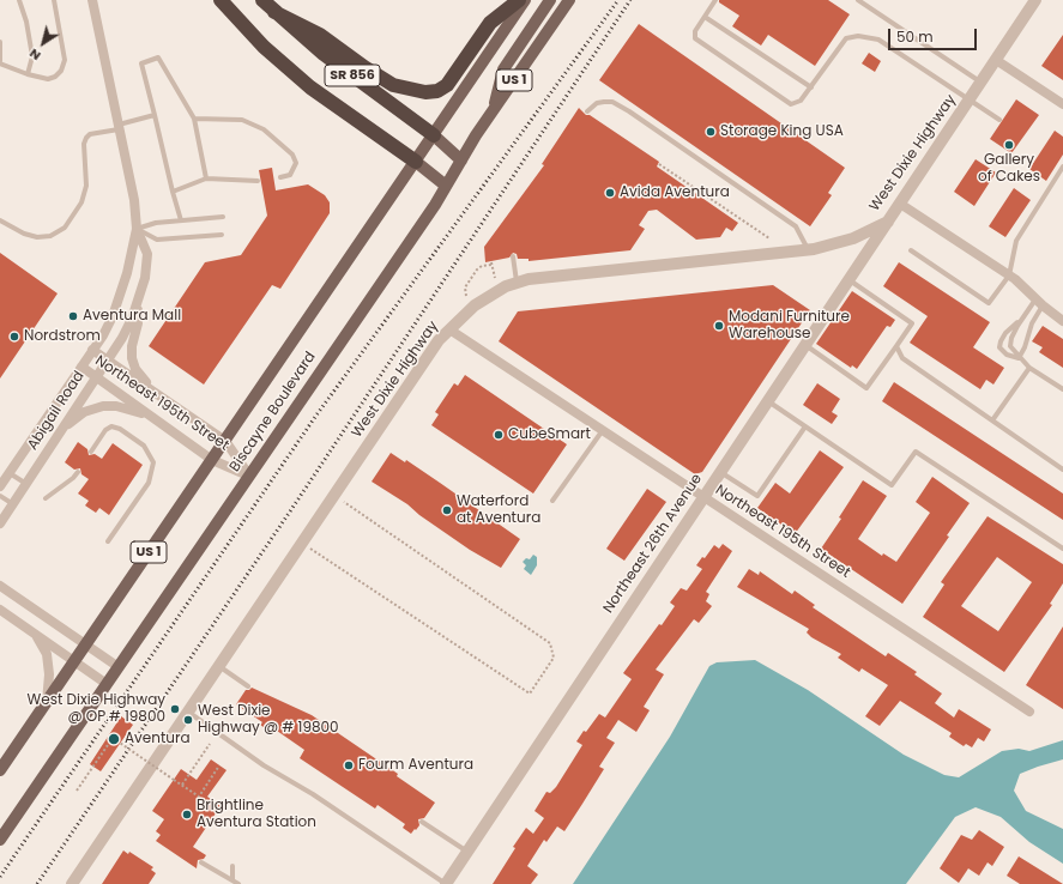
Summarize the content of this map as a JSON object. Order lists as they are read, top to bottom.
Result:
{
  "streets": {
    "highway": ["SR 856"],
    "main road": ["US 1", "Biscayne Boulevard"],
    "street": [
      "West Dixie Highway",
      "Northeast 195th Street",
      "Abigail Road",
      "Northeast 26th Avenue"
    ]
  },
  "crossings": [
    ["SR 856", "Biscayne Boulevard"],
    ["West Dixie Highway", "Northeast 195th Street"],
    ["West Dixie Highway", "Northeast 26th Avenue"],
    ["Northeast 195th Street", "Abigail Road"],
    ["Northeast 195th Street", "Biscayne Boulevard"],
    ["Northeast 195th Street", "Northeast 26th Avenue"]
  ],
  "places": [
    "Storage King USA",
    "Gallery of Cakes",
    "Avida Aventura",
    "Aventura Mall",
    "Modani Furniture Warehouse",
    "Nordstrom",
    "CubeSmart",
    "Waterford at Aventura",
    "West Dixie Highway @ OP.# 19800",
    "West Dixie Highway @ # 19800",
    "Aventura",
    "Fourm Aventura",
    "Brightline Aventura Station"
  ],
  "scale_bar": "50 m",
  "north": "bottom left"
}
